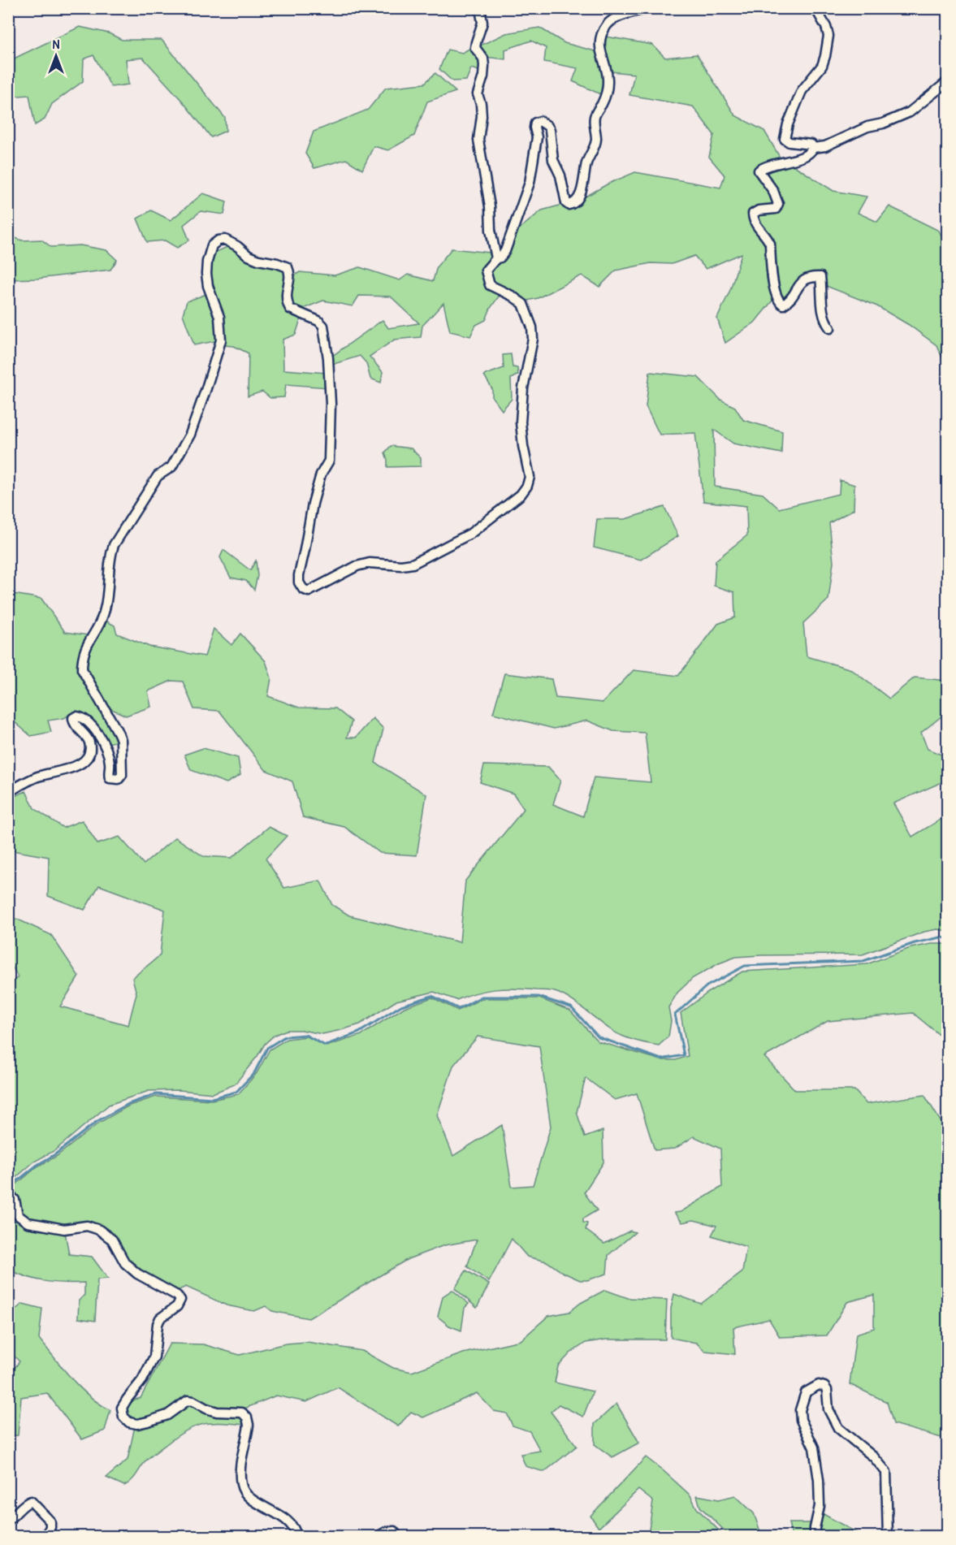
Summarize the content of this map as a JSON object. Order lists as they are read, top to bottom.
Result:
{
  "north": "top"
}
